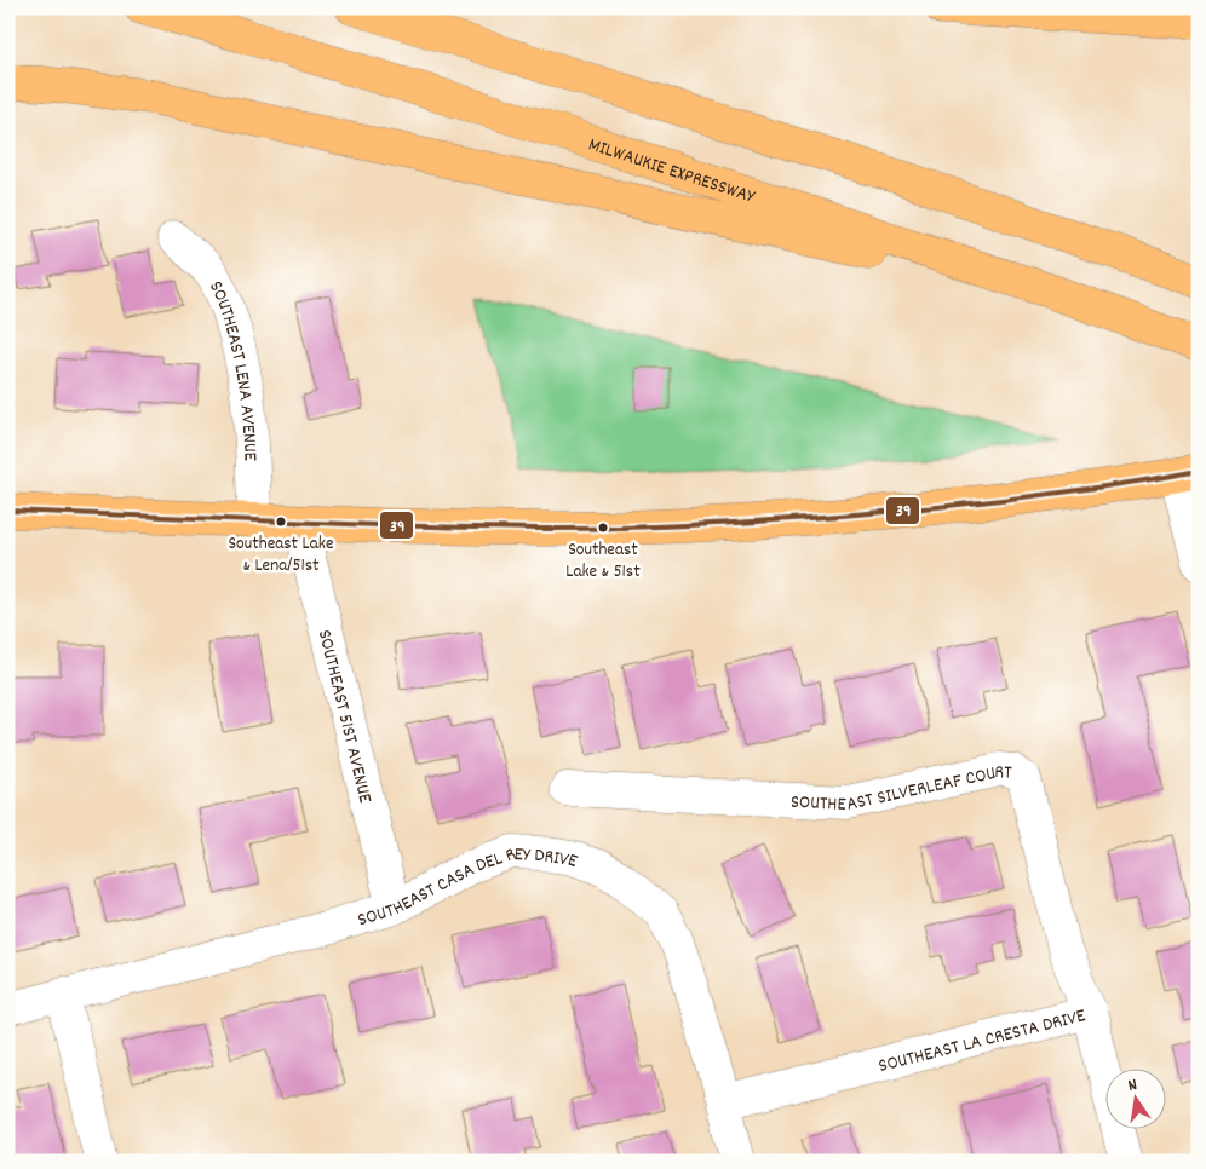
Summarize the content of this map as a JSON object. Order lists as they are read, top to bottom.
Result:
{
  "streets": {
    "main road": ["MILWAUKIE EXPRESSWAY"],
    "street": [
      "SOUTHEAST LENA AVENUE",
      "SOUTHEAST 51ST AVENUE",
      "SOUTHEAST SILVERLEAF COURT",
      "SOUTHEAST CASA DEL REY DRIVE",
      "SOUTHEAST LA CRESTA DRIVE"
    ]
  },
  "crossings": [
    ["SOUTHEAST 51ST AVENUE", "SOUTHEAST CASA DEL REY DRIVE"],
    ["SOUTHEAST SILVERLEAF COURT", "SOUTHEAST LA CRESTA DRIVE"],
    ["SOUTHEAST CASA DEL REY DRIVE", "SOUTHEAST LA CRESTA DRIVE"]
  ],
  "places": ["Southeast Lake & Lena/51st", "Southeast Lake & 51st"],
  "lines": ["transit line 39"],
  "north": "top"
}
